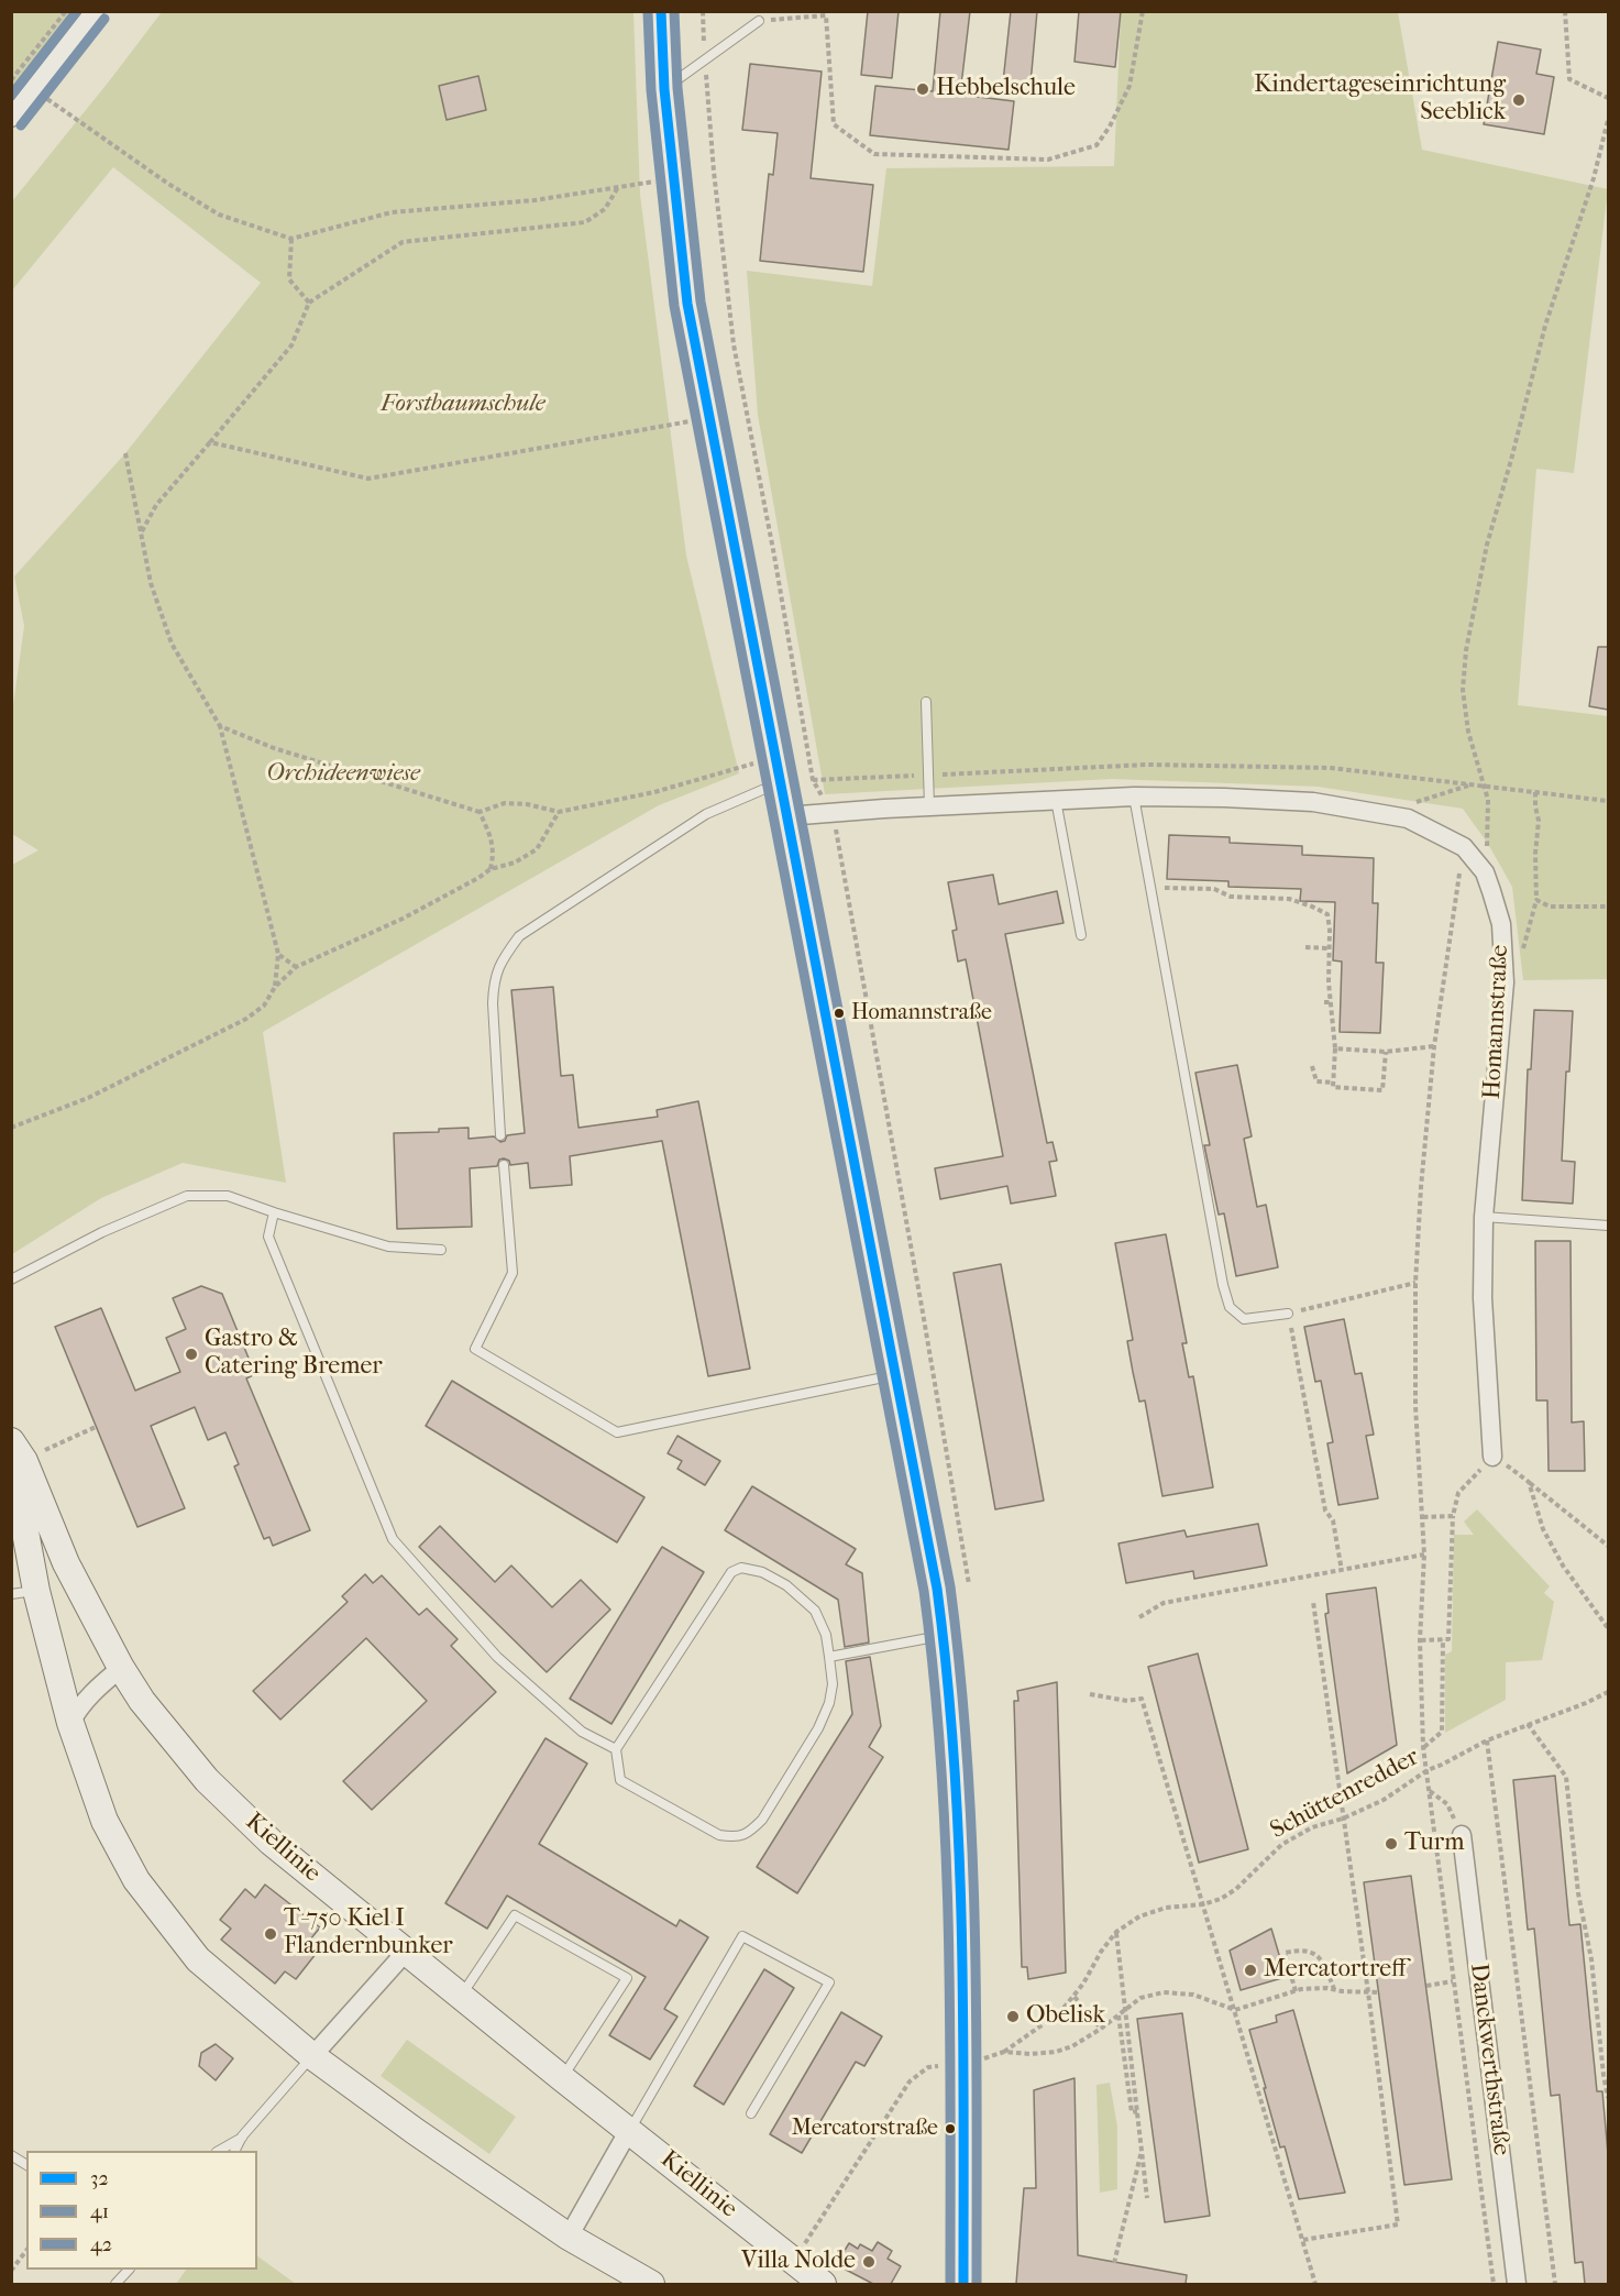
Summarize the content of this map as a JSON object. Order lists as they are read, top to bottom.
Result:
{
  "streets": {
    "street": ["Homannstraße", "Kiellinie", "Danckwerthstraße"],
    "path": ["Schüttenredder"]
  },
  "parks": ["Forstbaumschule", "Orchideenwiese"],
  "places": [
    "Hebbelschule",
    "Kindertageseinrichtung Seeblick",
    "Homannstraße",
    "Gastro & Catering Bremer",
    "Turm",
    "T-750 Kiel I Flandernbunker",
    "Mercatortreff",
    "Obelisk",
    "Mercatorstraße",
    "Villa Nolde"
  ],
  "lines": ["transit line 32", "transit line 42", "transit line 41"],
  "legend": ["32", "41", "42"]
}
